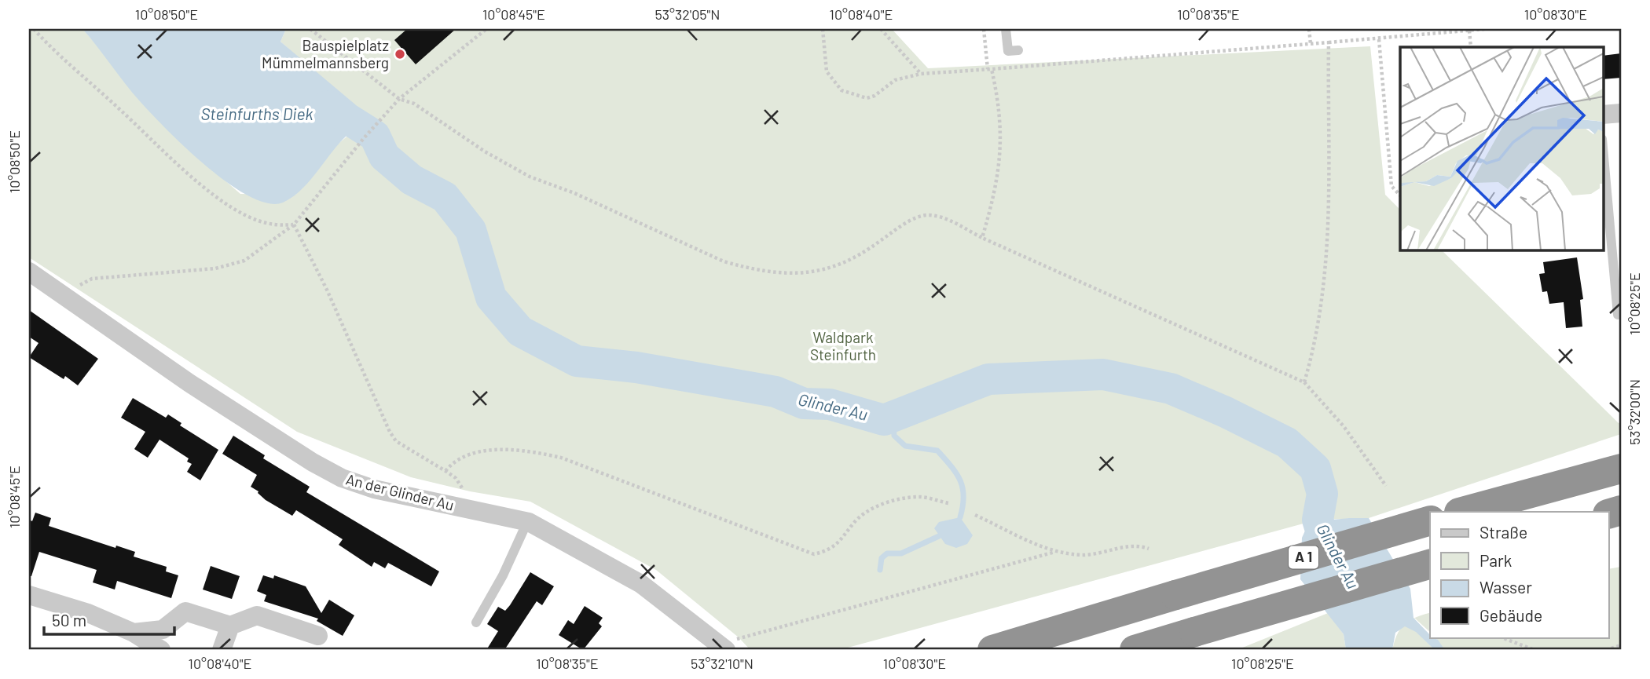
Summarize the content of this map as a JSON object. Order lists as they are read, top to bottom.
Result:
{
  "streets": {
    "highway": ["A 1"],
    "street": ["An der Glinder Au"]
  },
  "water": ["Steinfurths Diek", "Glinder Au"],
  "parks": ["Waldpark Steinfurth"],
  "places": ["Bauspielplatz Mümmelmannsberg"],
  "legend": [
    "Straße",
    "Park",
    "Wasser",
    "Gebäude"
  ],
  "scale_bar": "50 m",
  "coordinates": [
    "10°08'50\"E",
    "10°08'45\"E",
    "53°32'05\"N",
    "10°08'40\"E",
    "10°08'35\"E",
    "10°08'30\"E",
    "10°08'25\"E",
    "53°32'00\"N",
    "53°32'10\"N"
  ]
}
